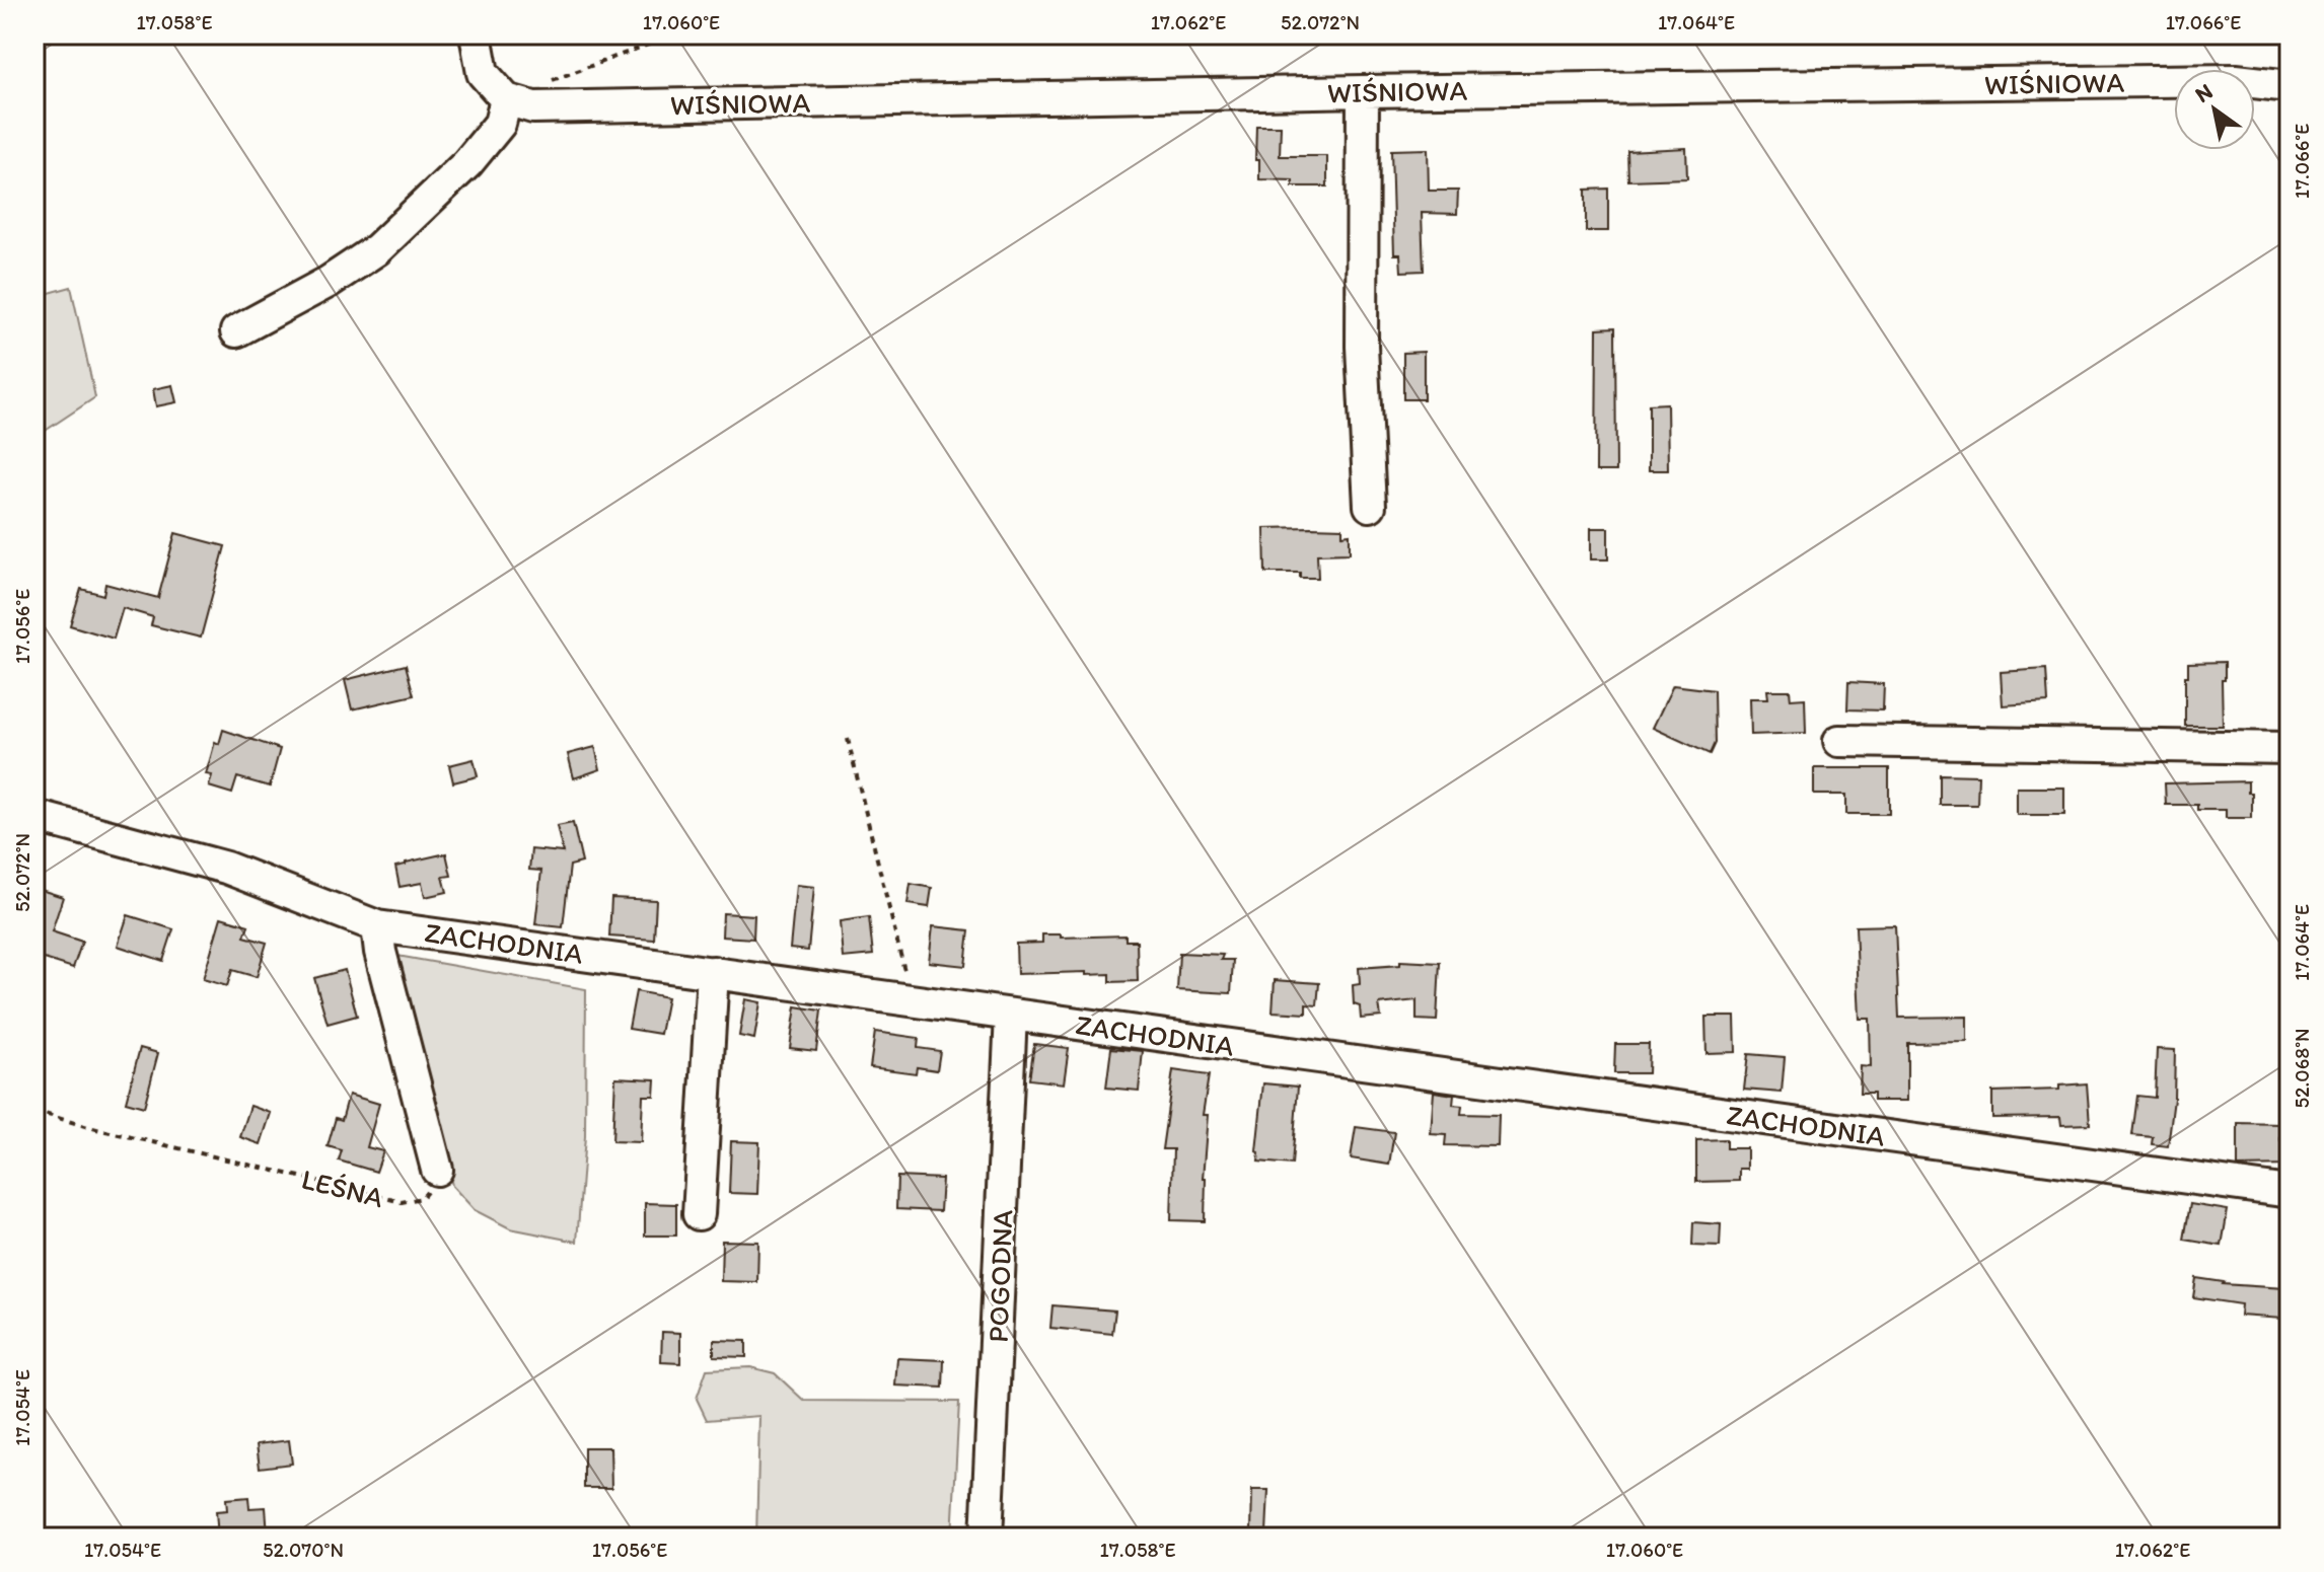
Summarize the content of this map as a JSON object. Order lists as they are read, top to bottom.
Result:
{
  "streets": {
    "street": ["WIŚNIOWA", "ZACHODNIA", "POGODNA"],
    "path": ["LEŚNA"]
  },
  "crossings": [
    ["ZACHODNIA", "POGODNA"]
  ],
  "north": "top left",
  "coordinates": [
    "17.058°E",
    "17.060°E",
    "17.062°E",
    "52.072°N",
    "17.064°E",
    "17.066°E",
    "17.056°E",
    "52.068°N",
    "17.054°E",
    "52.070°N"
  ]
}
